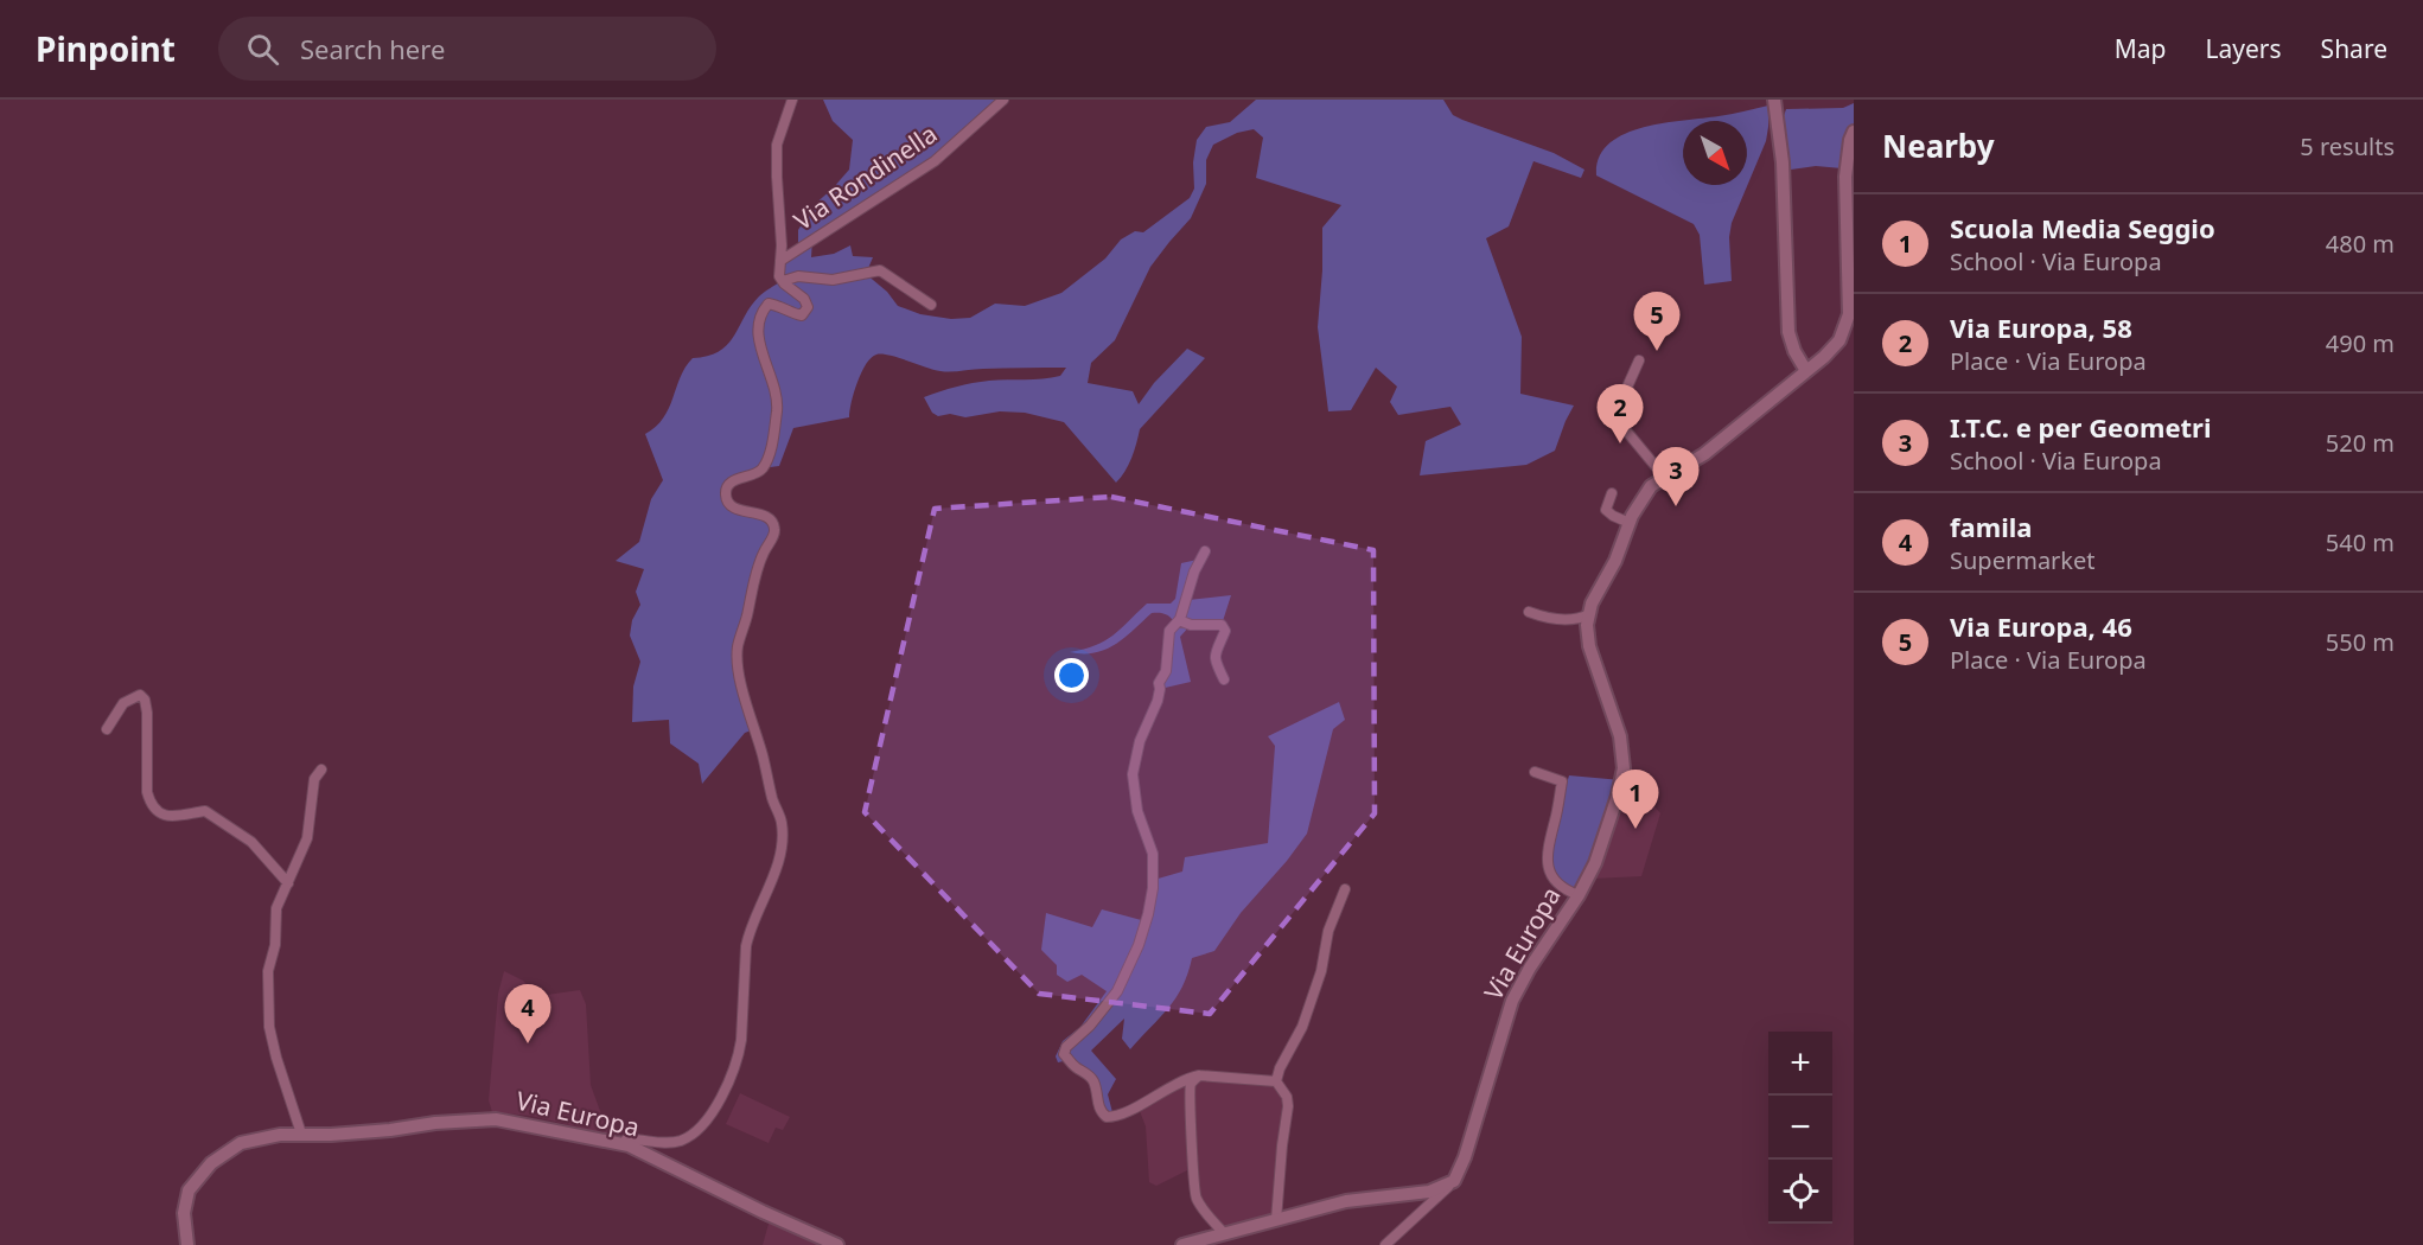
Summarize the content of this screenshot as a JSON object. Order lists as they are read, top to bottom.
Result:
{
  "streets": {
    "main road": ["Via Europa"],
    "street": ["Via Rondinella"]
  },
  "north": "bottom right",
  "page": {
    "header": "Pinpoint",
    "search": "Search here",
    "nav": ["Map", "Layers", "Share"],
    "heading": ["Nearby", "5 results"],
    "list": [
      {
        "mark": "1",
        "name": "Scuola Media Seggio",
        "note": "School · Via Europa",
        "value": "480 m"
      },
      {
        "mark": "2",
        "name": "Via Europa, 58",
        "note": "Place · Via Europa",
        "value": "490 m"
      },
      {
        "mark": "3",
        "name": "I.T.C. e per Geometri",
        "note": "School · Via Europa",
        "value": "520 m"
      },
      {
        "mark": "4",
        "name": "famila",
        "note": "Supermarket",
        "value": "540 m"
      },
      {
        "mark": "5",
        "name": "Via Europa, 46",
        "note": "Place · Via Europa",
        "value": "550 m"
      }
    ],
    "pins": [
      "5",
      "2",
      "3",
      "1",
      "4"
    ],
    "map_buttons": ["+", "−"]
  }
}
